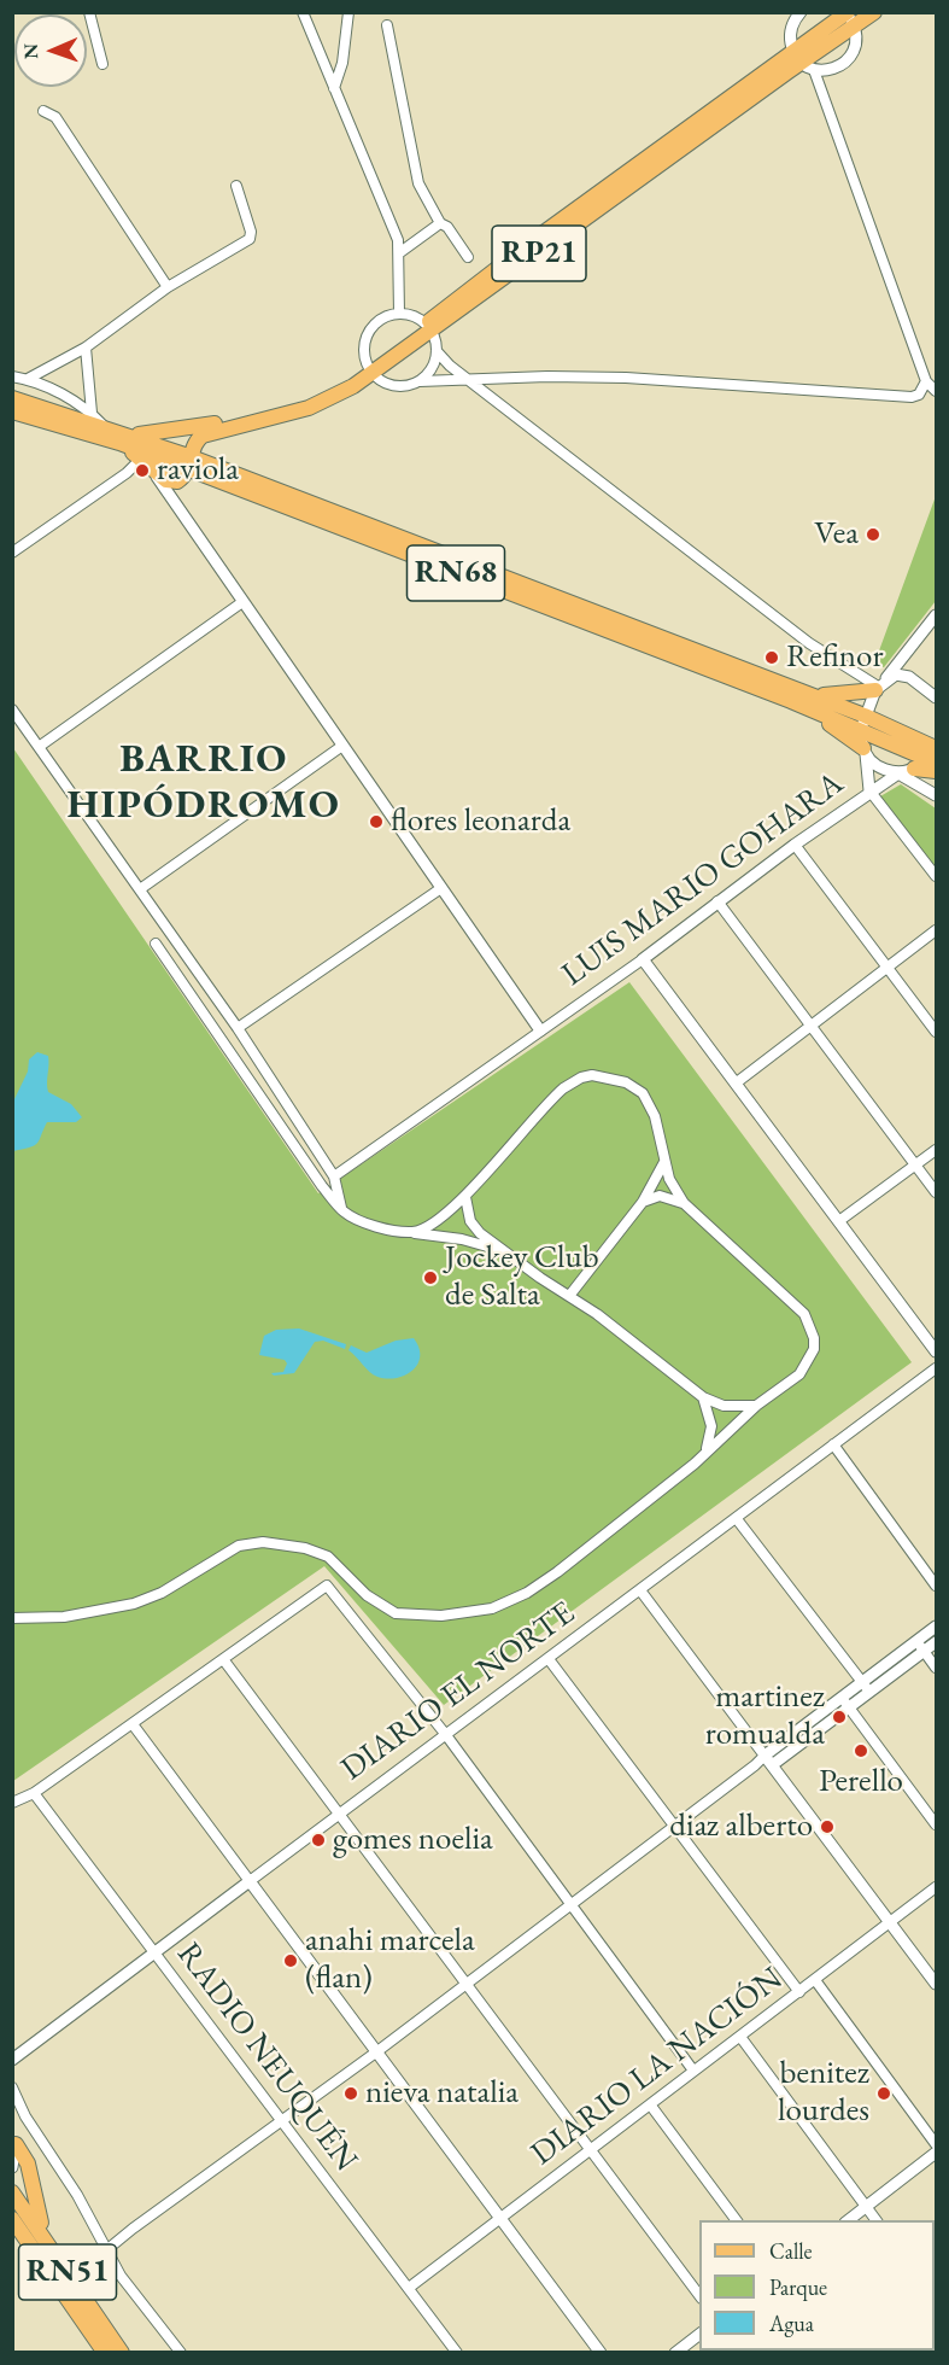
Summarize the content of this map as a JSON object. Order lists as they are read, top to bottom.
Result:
{
  "streets": {
    "main road": ["RP21", "RN68", "RN51"],
    "street": [
      "LUIS MARIO GOHARA",
      "DIARIO EL NORTE",
      "RADIO NEUQUÉN",
      "DIARIO LA NACIÓN"
    ]
  },
  "crossings": [
    ["RP21", "RN68"],
    ["DIARIO EL NORTE", "RADIO NEUQUÉN"],
    ["RADIO NEUQUÉN", "DIARIO LA NACIÓN"]
  ],
  "districts": ["BARRIO HIPÓDROMO"],
  "places": [
    "raviola",
    "Vea",
    "Refinor",
    "flores leonarda",
    "Jockey Club de Salta",
    "martinez romualda",
    "Perello",
    "diaz alberto",
    "gomes noelia",
    "anahi marcela (flan)",
    "nieva natalia",
    "benitez lourdes"
  ],
  "legend": ["Calle", "Parque", "Agua"],
  "north": "left"
}
